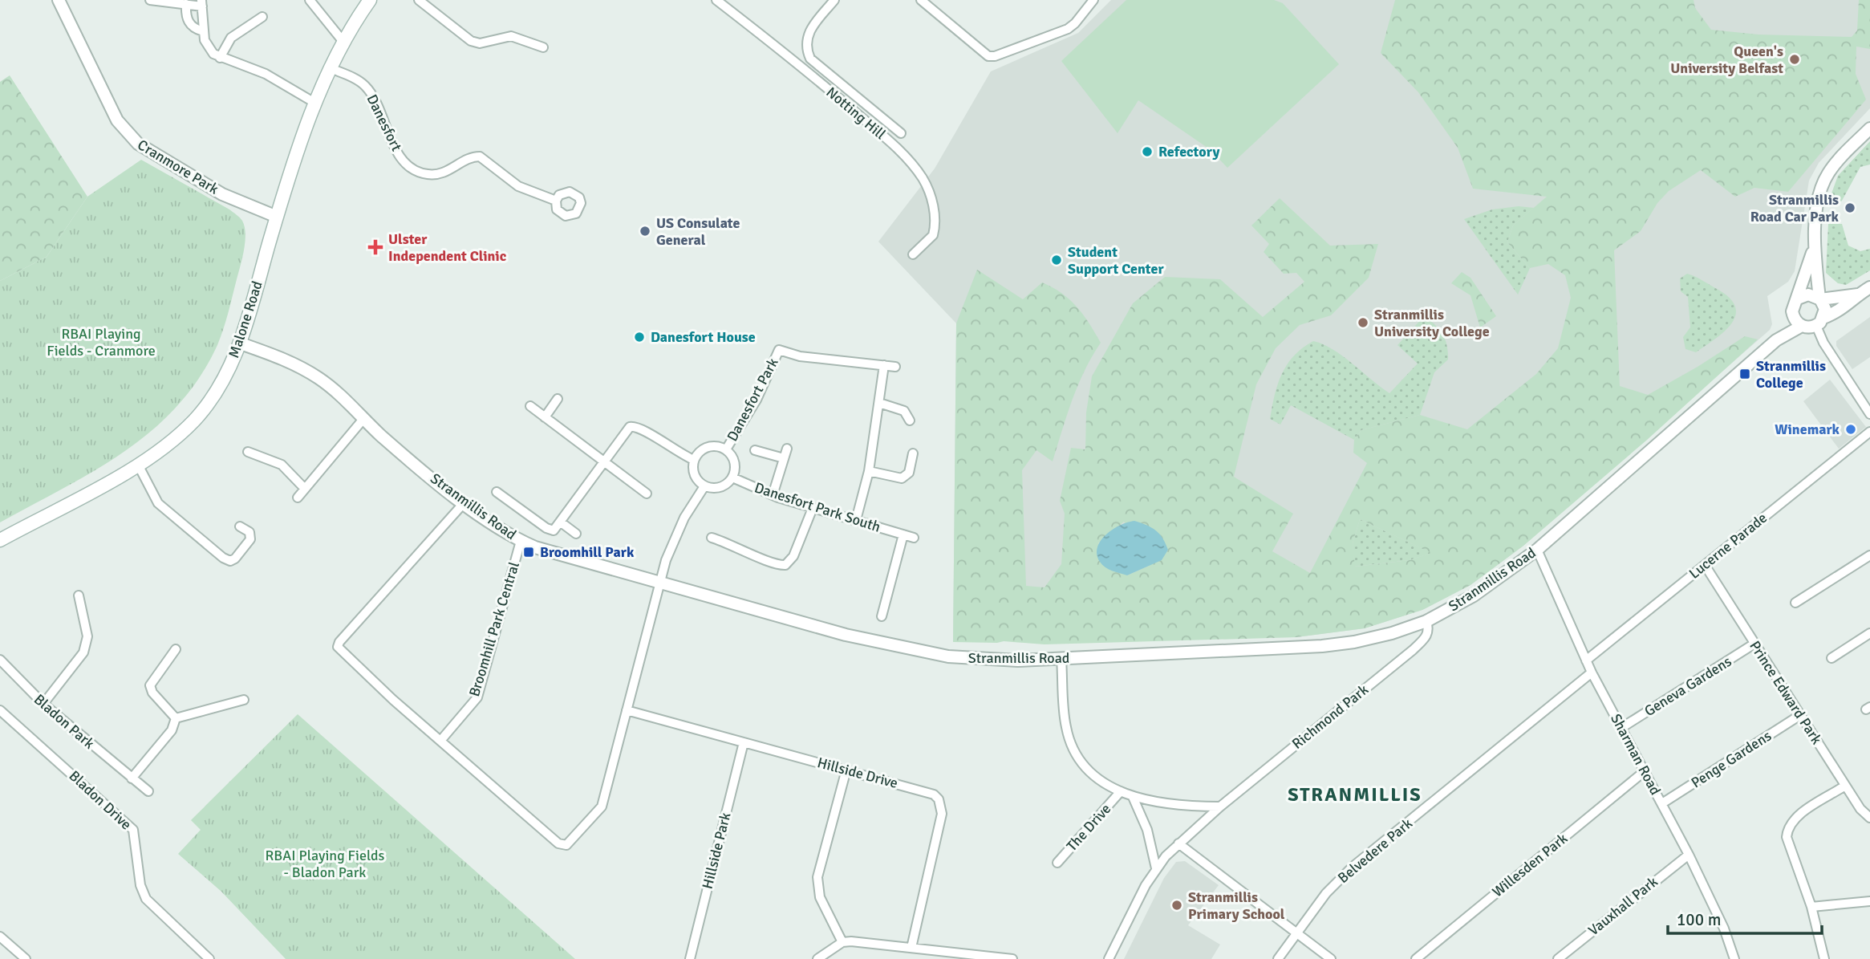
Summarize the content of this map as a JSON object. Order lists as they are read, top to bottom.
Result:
{
  "streets": {
    "main road": ["Malone Road"],
    "street": [
      "Notting Hill",
      "Danesfort",
      "Cranmore Park",
      "Danesfort Park",
      "Stranmillis Road",
      "Danesfort Park South",
      "Lucerne Parade",
      "Broomhill Park Central",
      "Geneva Gardens",
      "Prince Edward Park",
      "Richmond Park",
      "Bladon Park",
      "Sharman Road",
      "Penge Gardens",
      "Hillside Drive",
      "Bladon Drive",
      "The Drive",
      "Hillside Park",
      "Belvedere Park",
      "Willesden Park",
      "Vauxhall Park"
    ]
  },
  "crossings": [
    ["Danesfort", "Malone Road"],
    ["Cranmore Park", "Malone Road"],
    ["Malone Road", "Stranmillis Road"],
    ["Danesfort Park", "Danesfort Park South"],
    ["Stranmillis Road", "Broomhill Park Central"],
    ["Stranmillis Road", "Richmond Park"],
    ["Stranmillis Road", "Sharman Road"],
    ["Lucerne Parade", "Prince Edward Park"],
    ["Lucerne Parade", "Sharman Road"],
    ["Geneva Gardens", "Prince Edward Park"],
    ["Geneva Gardens", "Sharman Road"],
    ["Prince Edward Park", "Penge Gardens"],
    ["Sharman Road", "Penge Gardens"],
    ["Sharman Road", "Belvedere Park"],
    ["Sharman Road", "Willesden Park"],
    ["Sharman Road", "Vauxhall Park"],
    ["Hillside Drive", "Hillside Park"]
  ],
  "districts": ["STRANMILLIS"],
  "parks": ["RBAI Playing Fields - Cranmore", "RBAI Playing Fields - Bladon Park"],
  "places": {
    "other": [
      "Queen's University Belfast",
      "Refectory",
      "Stranmillis Road Car Park",
      "US Consulate General",
      "Student Support Center",
      "Stranmillis University College",
      "Danesfort House",
      "Winemark",
      "Stranmillis Primary School"
    ],
    "health": ["Ulster Independent Clinic"],
    "transit": ["Stranmillis College", "Broomhill Park"]
  },
  "scale_bar": "100 m"
}
